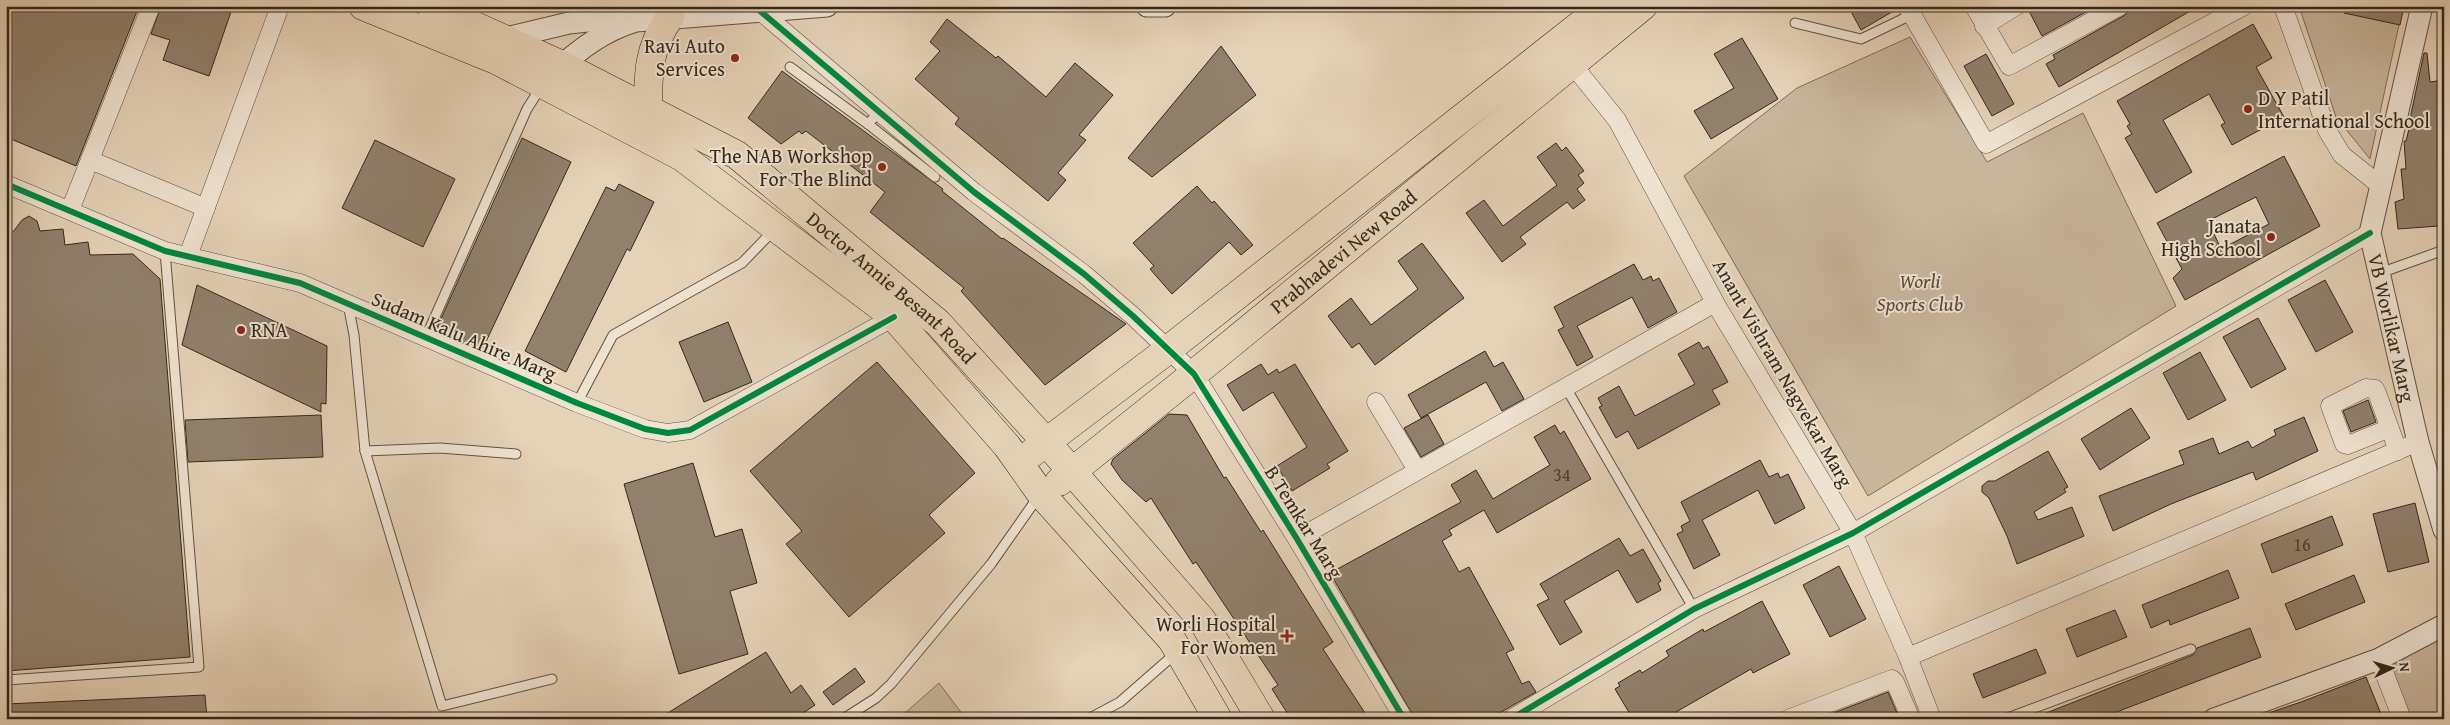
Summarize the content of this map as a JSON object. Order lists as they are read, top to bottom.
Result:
{
  "streets": {
    "main road": ["Prabhadevi New Road", "Doctor Annie Besant Road"],
    "street": [
      "VB Worlikar Marg",
      "Sudam Kalu Ahire Marg",
      "Anant Vishram Nagvekar Marg",
      "B Temkar Marg"
    ]
  },
  "crossings": [
    ["Prabhadevi New Road", "Doctor Annie Besant Road"],
    ["Prabhadevi New Road", "Anant Vishram Nagvekar Marg"],
    ["Prabhadevi New Road", "B Temkar Marg"],
    ["Doctor Annie Besant Road", "Sudam Kalu Ahire Marg"]
  ],
  "parks": ["Worli Sports Club"],
  "places": {
    "other": [
      "Ravi Auto Services",
      "D Y Patil International School",
      "The NAB Workshop For The Blind",
      "Janata High School",
      "RNA"
    ],
    "health": ["Worli Hospital For Women"]
  },
  "house_numbers": ["34", "16"],
  "north": "right"
}
